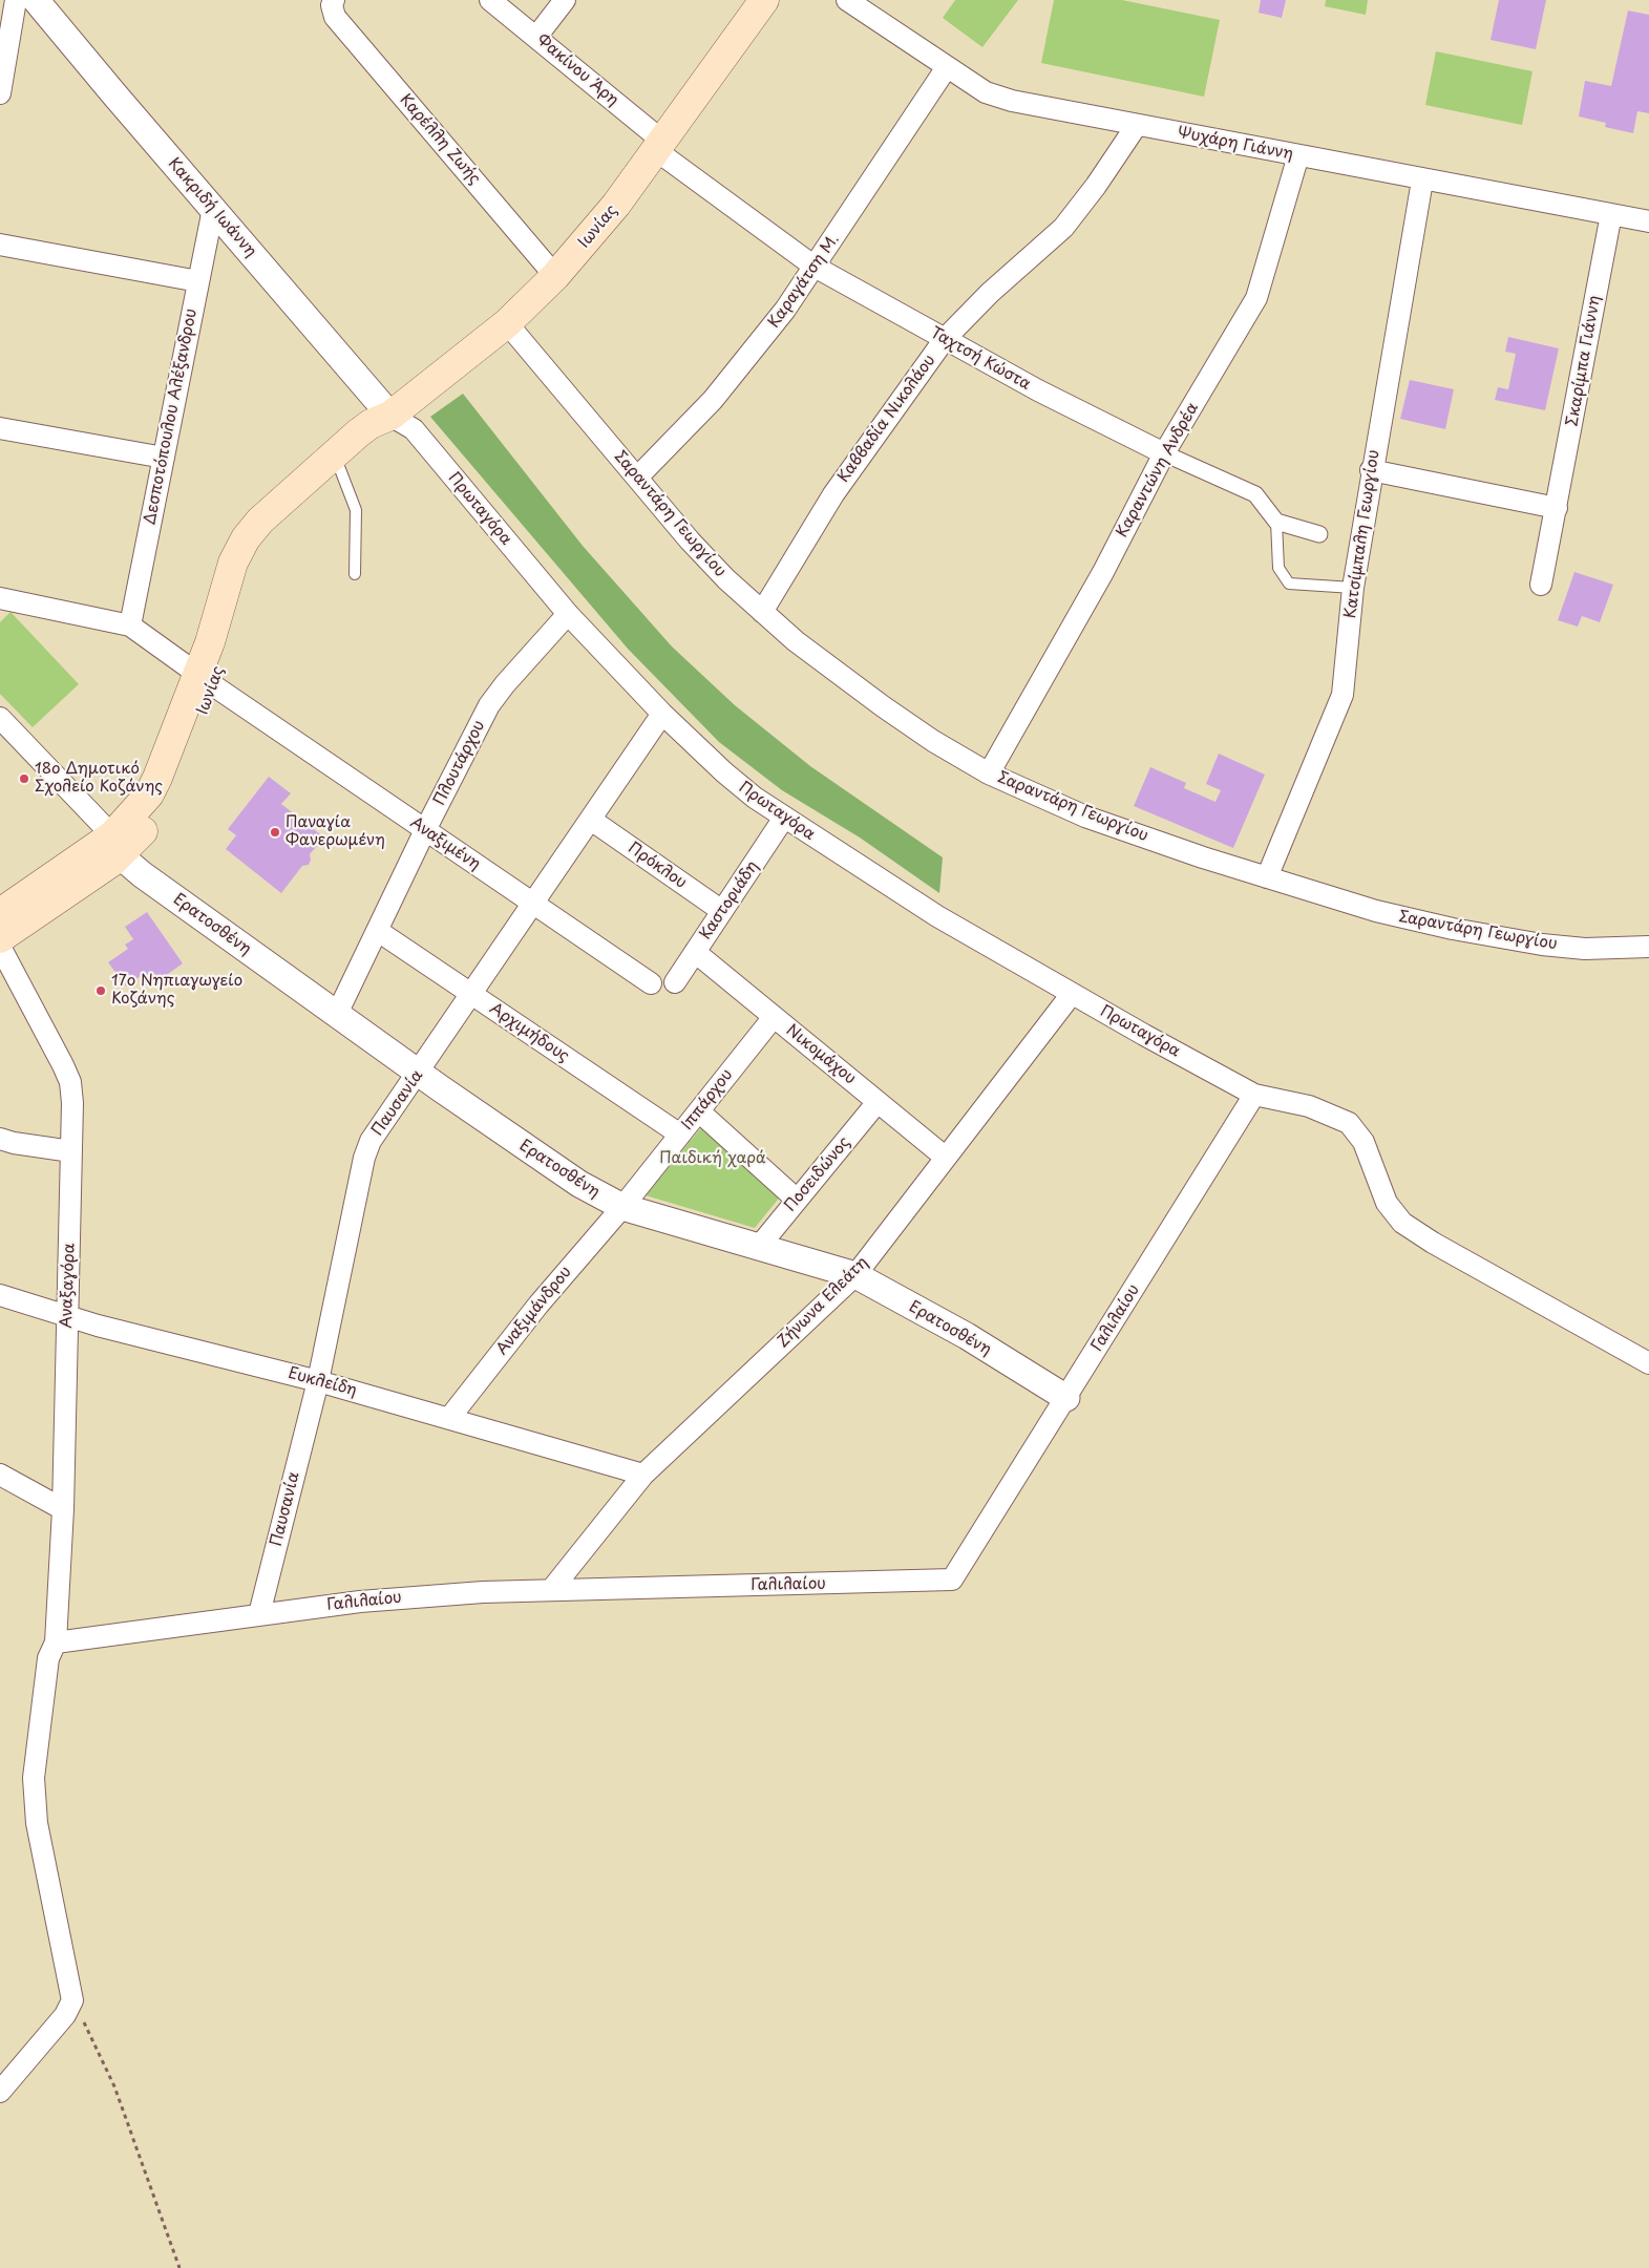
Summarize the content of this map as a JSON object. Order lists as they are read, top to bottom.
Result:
{
  "streets": {
    "main road": ["Ιωνίας"],
    "street": [
      "Φακίνου Άρη",
      "Καρέλλη Ζωής",
      "Ψυχάρη Γιάννη",
      "Κακριδή Ιωάννη",
      "Καραγάτση Μ.",
      "Ταχτσή Κώστα",
      "Σκαρίμπα Γιάννη",
      "Δεσποτόπουλου Αλέξανδρου",
      "Καββαδία Νικολάου",
      "Καραντώνη Ανδρέα",
      "Πρωταγόρα",
      "Σαραντάρη Γεωργίου",
      "Κατσίμπαλη Γεωργίου",
      "Πλουτάρχου",
      "Αναξιμένη",
      "Πρόκλου",
      "Καστοριάδη",
      "Ερατοσθένη",
      "Αρχιμήδους",
      "Νικομάχου",
      "Ιππάρχου",
      "Παυσανία",
      "Ποσειδώνος",
      "Αναξαγόρα",
      "Ζήνωνα Ελεάτη",
      "Αναξιμάνδρου",
      "Γαλιλαίου",
      "Ευκλείδη"
    ]
  },
  "crossings": [
    ["Φακίνου Άρη", "Ιωνίας"],
    ["Φακίνου Άρη", "Ταχτσή Κώστα"],
    ["Καρέλλη Ζωής", "Ιωνίας"],
    ["Ψυχάρη Γιάννη", "Καραγάτση Μ."],
    ["Ψυχάρη Γιάννη", "Σκαρίμπα Γιάννη"],
    ["Ψυχάρη Γιάννη", "Καββαδία Νικολάου"],
    ["Ψυχάρη Γιάννη", "Καραντώνη Ανδρέα"],
    ["Ψυχάρη Γιάννη", "Κατσίμπαλη Γεωργίου"],
    ["Κακριδή Ιωάννη", "Ιωνίας"],
    ["Κακριδή Ιωάννη", "Δεσποτόπουλου Αλέξανδρου"],
    ["Κακριδή Ιωάννη", "Πρωταγόρα"],
    ["Ιωνίας", "Ταχτσή Κώστα"],
    ["Ιωνίας", "Πρωταγόρα"],
    ["Ιωνίας", "Σαραντάρη Γεωργίου"],
    ["Ιωνίας", "Αναξιμένη"],
    ["Ιωνίας", "Ερατοσθένη"],
    ["Καραγάτση Μ.", "Ταχτσή Κώστα"],
    ["Καραγάτση Μ.", "Σαραντάρη Γεωργίου"],
    ["Ταχτσή Κώστα", "Καββαδία Νικολάου"],
    ["Ταχτσή Κώστα", "Καραντώνη Ανδρέα"],
    ["Δεσποτόπουλου Αλέξανδρου", "Αναξιμένη"],
    ["Καββαδία Νικολάου", "Σαραντάρη Γεωργίου"],
    ["Καραντώνη Ανδρέα", "Σαραντάρη Γεωργίου"],
    ["Πρωταγόρα", "Πλουτάρχου"],
    ["Πρωταγόρα", "Καστοριάδη"],
    ["Πρωταγόρα", "Παυσανία"],
    ["Πρωταγόρα", "Ζήνωνα Ελεάτη"],
    ["Πρωταγόρα", "Γαλιλαίου"],
    ["Σαραντάρη Γεωργίου", "Κατσίμπαλη Γεωργίου"],
    ["Πλουτάρχου", "Αναξιμένη"],
    ["Πλουτάρχου", "Ερατοσθένη"],
    ["Πλουτάρχου", "Αρχιμήδους"],
    ["Αναξιμένη", "Παυσανία"],
    ["Πρόκλου", "Καστοριάδη"],
    ["Πρόκλου", "Παυσανία"],
    ["Καστοριάδη", "Νικομάχου"],
    ["Ερατοσθένη", "Ιππάρχου"],
    ["Ερατοσθένη", "Παυσανία"],
    ["Ερατοσθένη", "Ποσειδώνος"],
    ["Ερατοσθένη", "Ζήνωνα Ελεάτη"],
    ["Ερατοσθένη", "Αναξιμάνδρου"],
    ["Ερατοσθένη", "Γαλιλαίου"],
    ["Αρχιμήδους", "Ιππάρχου"],
    ["Αρχιμήδους", "Παυσανία"],
    ["Νικομάχου", "Ιππάρχου"],
    ["Νικομάχου", "Ποσειδώνος"],
    ["Νικομάχου", "Ζήνωνα Ελεάτη"],
    ["Ιππάρχου", "Αναξιμάνδρου"],
    ["Παυσανία", "Γαλιλαίου"],
    ["Παυσανία", "Ευκλείδη"],
    ["Αναξαγόρα", "Γαλιλαίου"],
    ["Αναξαγόρα", "Ευκλείδη"],
    ["Ζήνωνα Ελεάτη", "Γαλιλαίου"],
    ["Ζήνωνα Ελεάτη", "Ευκλείδη"],
    ["Αναξιμάνδρου", "Ευκλείδη"]
  ],
  "parks": ["Παιδική χαρά"],
  "places": ["18ο Δημοτικό Σχολείο Κοζάνης", "Παναγία Φανερωμένη", "17ο Νηπιαγωγείο Κοζάνης"]
}
